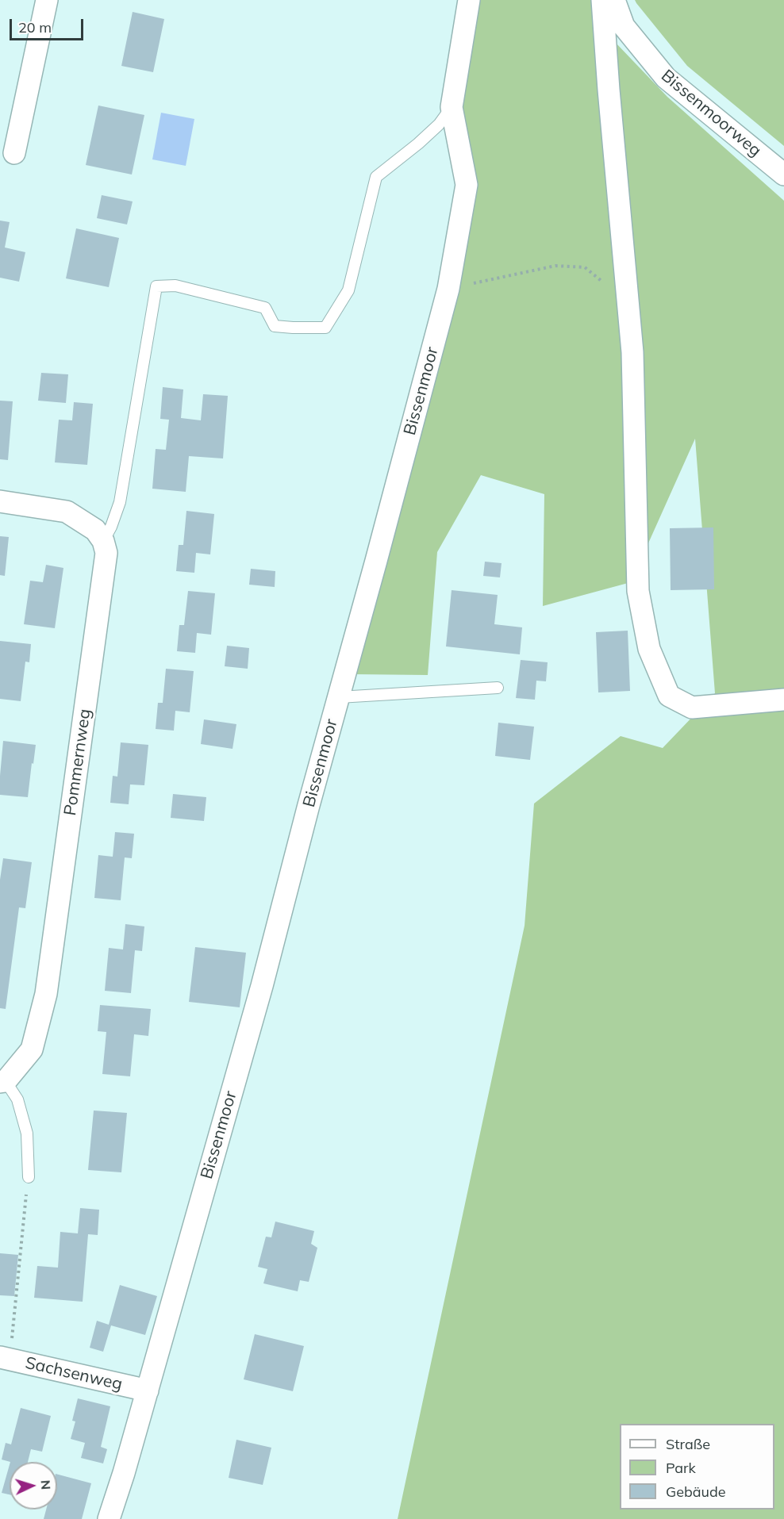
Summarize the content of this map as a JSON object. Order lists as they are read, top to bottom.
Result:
{
  "streets": {
    "street": [
      "Bissenmoorweg",
      "Bissenmoor",
      "Pommernweg",
      "Sachsenweg"
    ]
  },
  "crossings": [
    ["Bissenmoor", "Sachsenweg"]
  ],
  "legend": ["Straße", "Park", "Gebäude"],
  "scale_bar": "20 m",
  "north": "right"
}
